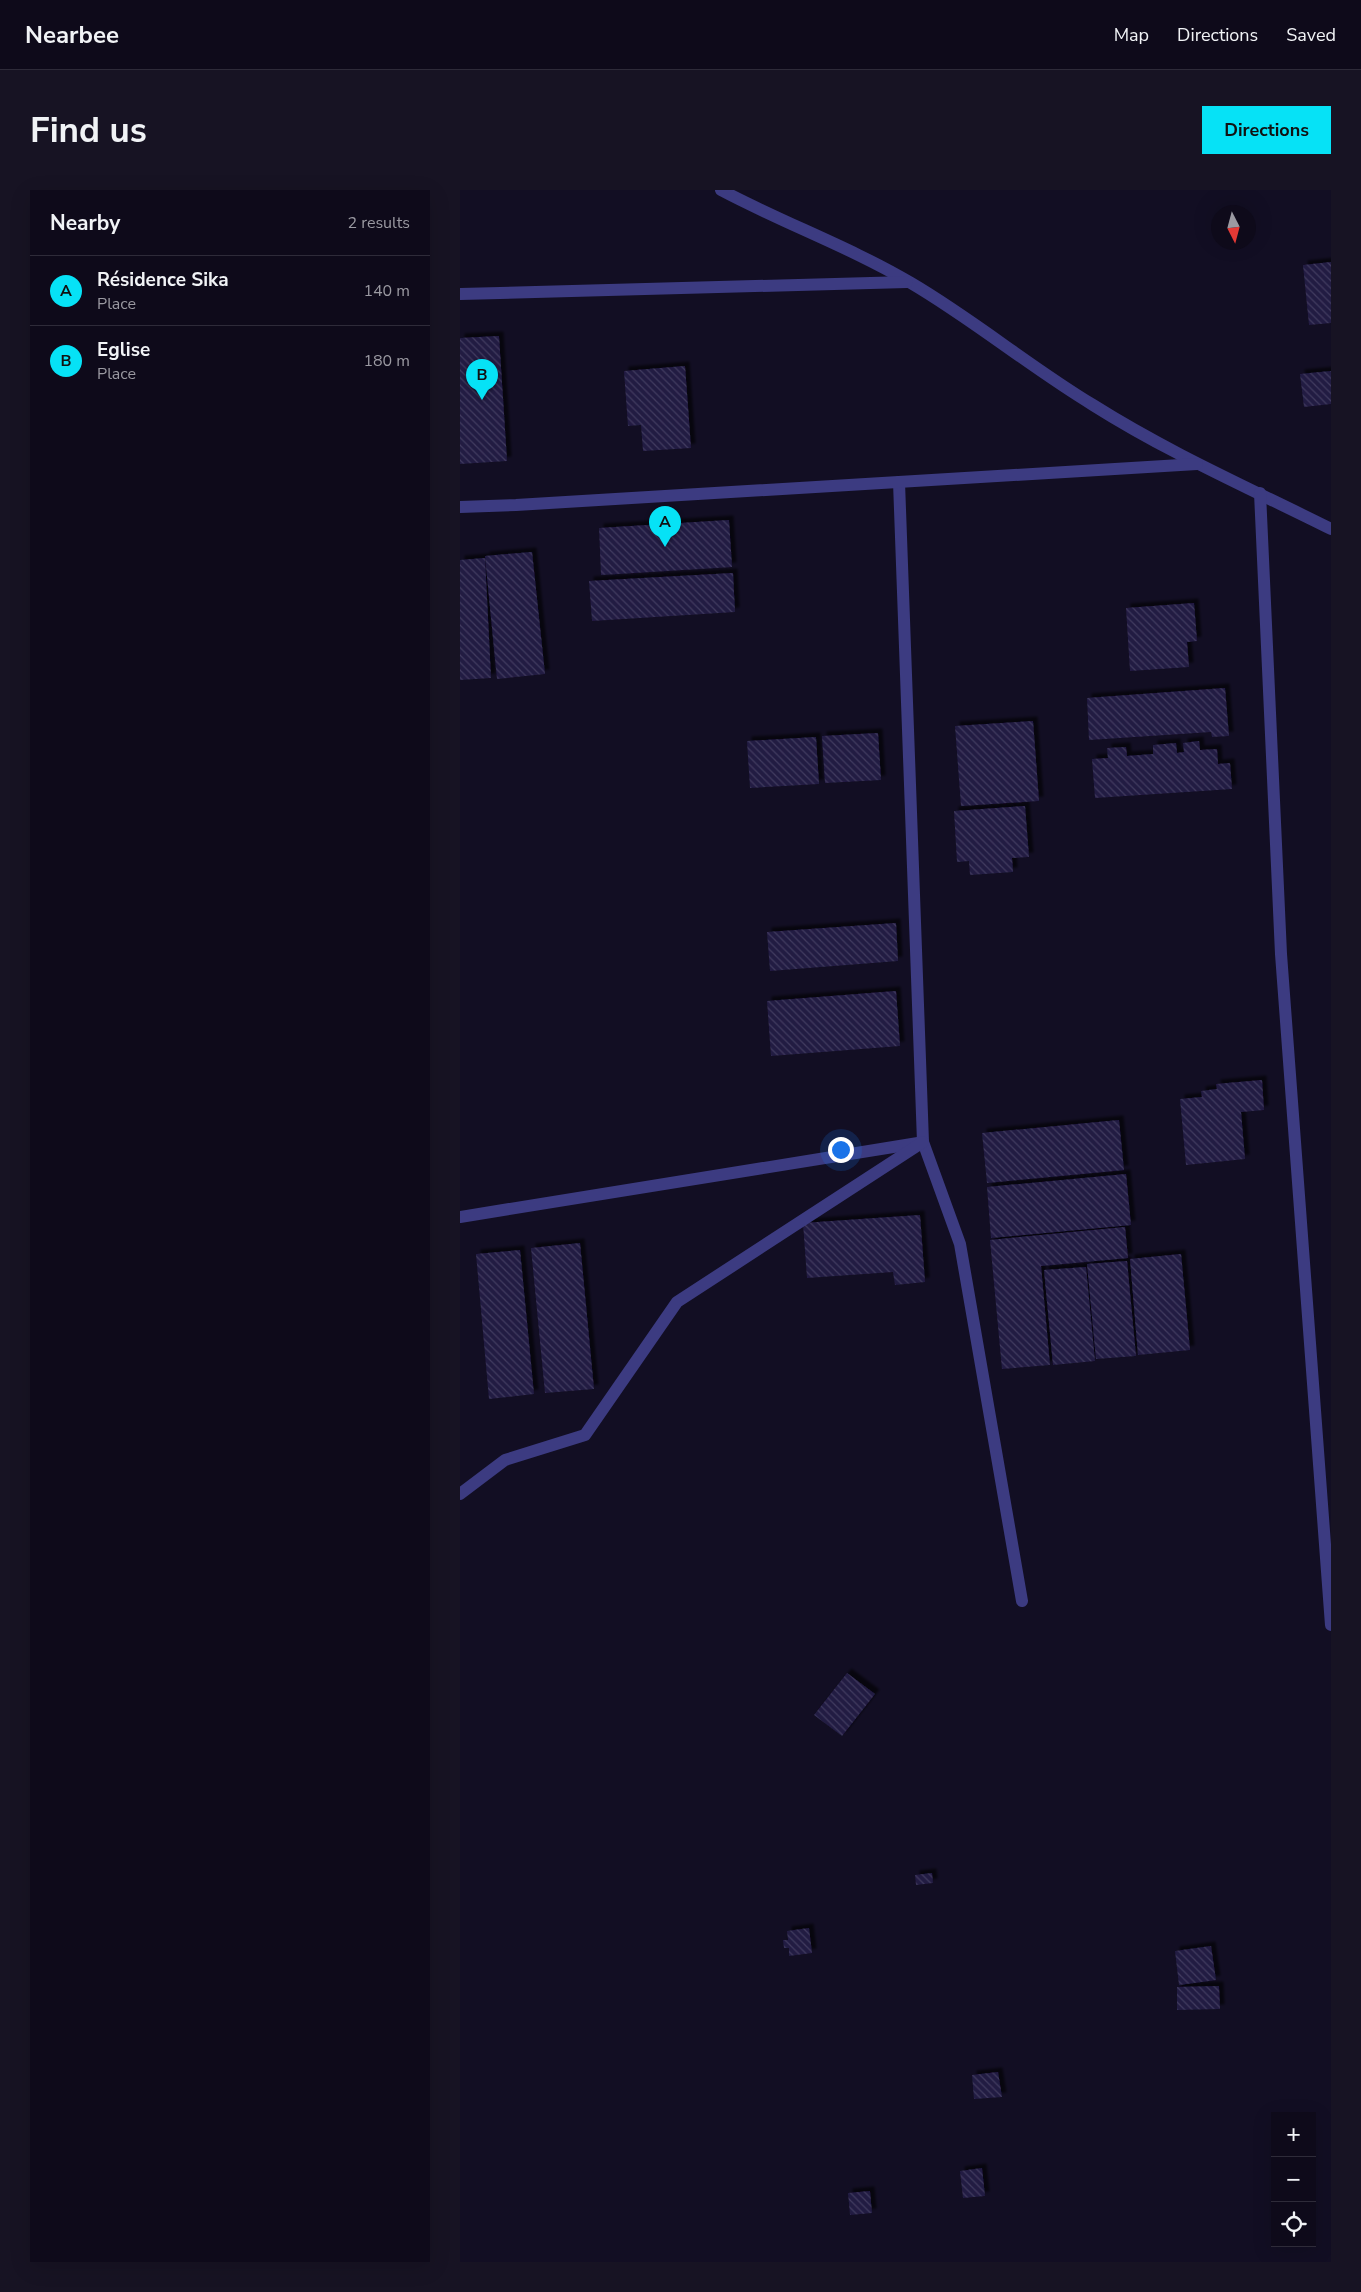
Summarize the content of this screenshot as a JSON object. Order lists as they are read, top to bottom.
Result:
{
  "north": "bottom",
  "page": {
    "header": "Nearbee",
    "nav": ["Map", "Directions", "Saved"],
    "buttons": "Directions",
    "title": "Find us",
    "heading": ["Nearby", "2 results"],
    "list": [
      {
        "mark": "A",
        "name": "Résidence Sika",
        "note": "Place",
        "value": "140 m"
      },
      {
        "mark": "B",
        "name": "Eglise",
        "note": "Place",
        "value": "180 m"
      }
    ],
    "pins": ["B", "A"],
    "map_buttons": ["+", "−"]
  }
}
